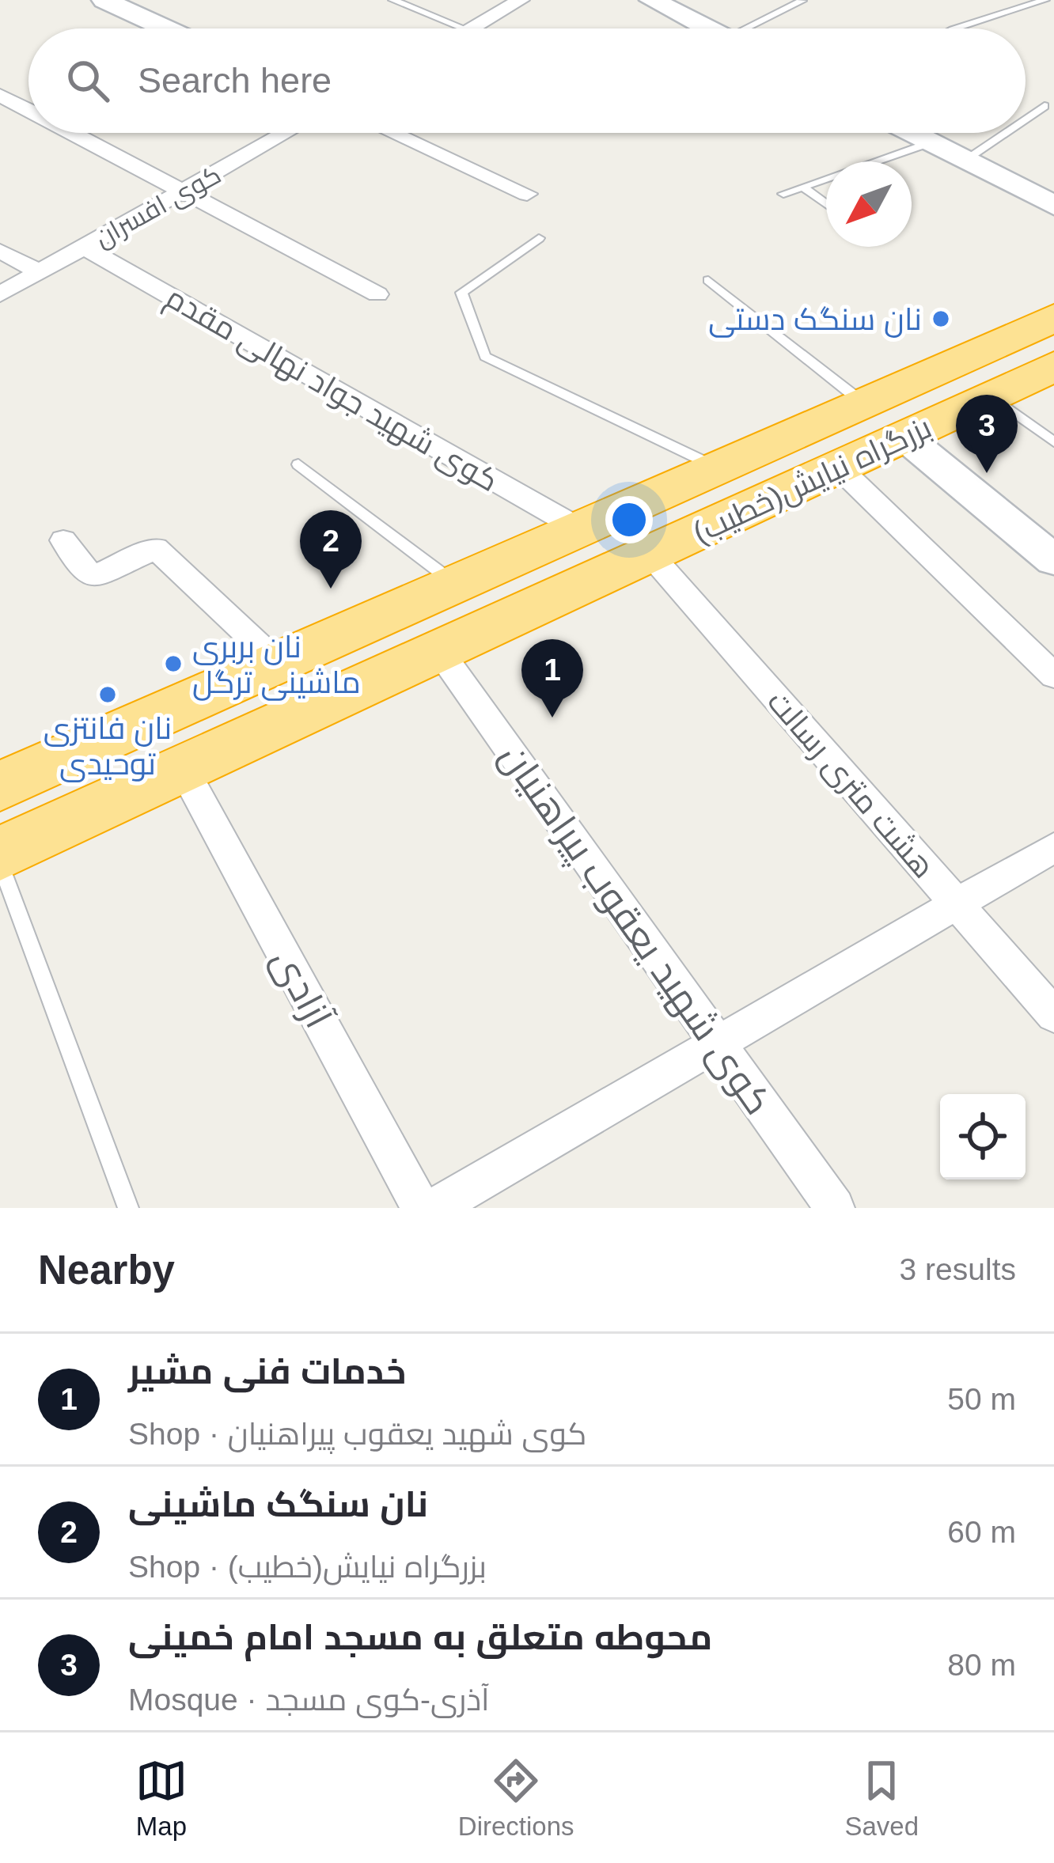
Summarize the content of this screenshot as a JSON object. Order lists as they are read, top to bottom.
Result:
{
  "streets": {
    "highway": ["بزرگراه نیایش(خطیب)"],
    "street": [
      "کوی افسران",
      "کوی شهید جواد نهالی مقدم",
      "هشت متری رسالت",
      "کوی شهید یعقوب پیراهنیان",
      "آزادی"
    ]
  },
  "crossings": [
    ["کوی افسران", "کوی شهید جواد نهالی مقدم"],
    ["کوی شهید جواد نهالی مقدم", "بزرگراه نیایش(خطیب)"],
    ["بزرگراه نیایش(خطیب)", "هشت متری رسالت"],
    ["بزرگراه نیایش(خطیب)", "کوی شهید یعقوب پیراهنیان"],
    ["بزرگراه نیایش(خطیب)", "آزادی"]
  ],
  "places": ["نان سنگک دستی", "نان بربری ماشینی ترگل", "نان فانتزی توحیدی"],
  "north": "bottom left",
  "page": {
    "search": "Search here",
    "pins": ["3", "2", "1"],
    "heading": ["Nearby", "3 results"],
    "list": [
      {
        "mark": "1",
        "name": "خدمات فنی مشیر",
        "note": "Shop · کوی شهید یعقوب پیراهنیان",
        "value": "50 m"
      },
      {
        "mark": "2",
        "name": "نان سنگک ماشینی",
        "note": "Shop · بزرگراه نیایش(خطیب)",
        "value": "60 m"
      },
      {
        "mark": "3",
        "name": "محوطه متعلق به مسجد امام خمینی",
        "note": "Mosque · آذری-کوی مسجد",
        "value": "80 m"
      }
    ],
    "nav": ["Map", "Directions", "Saved"]
  }
}
